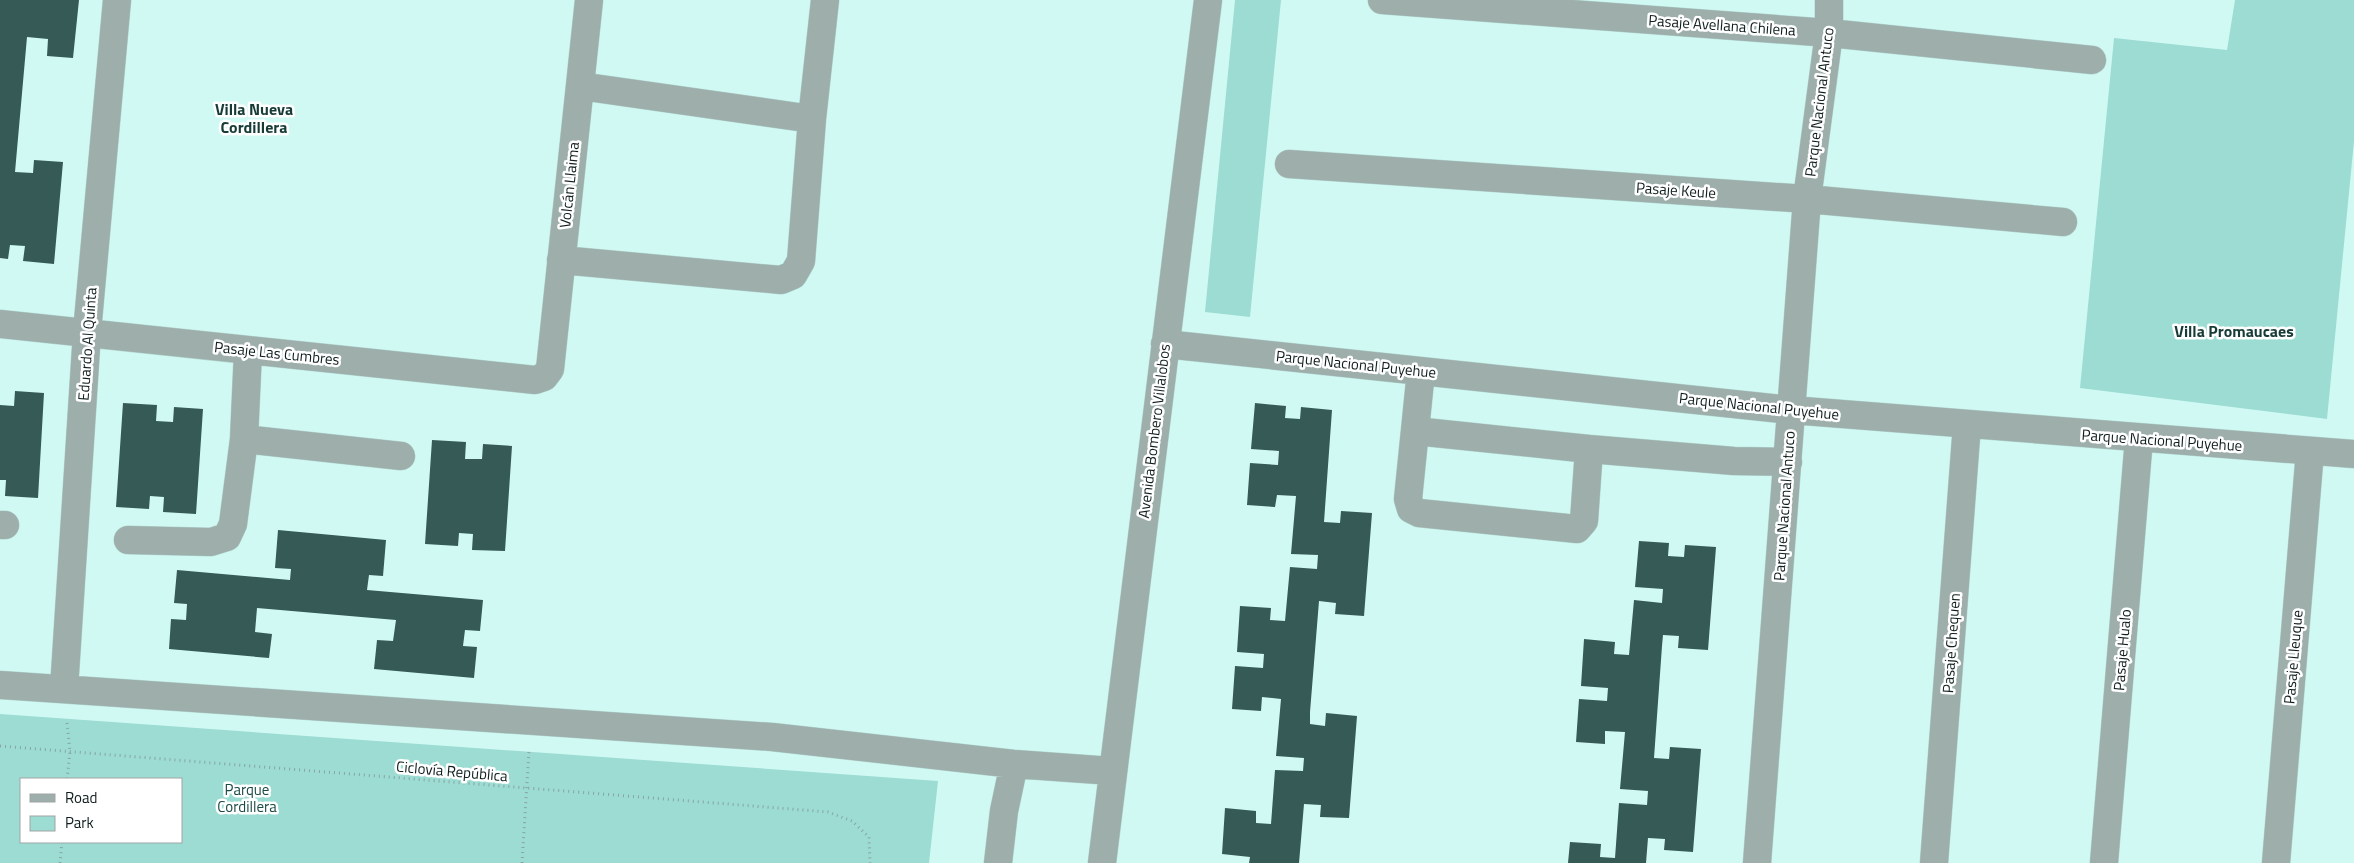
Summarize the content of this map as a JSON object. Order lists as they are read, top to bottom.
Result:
{
  "streets": {
    "street": [
      "Pasaje Avellana Chilena",
      "Parque Nacional Antuco",
      "Volcán Llaima",
      "Pasaje Keule",
      "Eduardo Al Quinta",
      "Pasaje Las Cumbres",
      "Parque Nacional Puyehue",
      "Avenida Bombero Villalobos",
      "Pasaje Chequen",
      "Pasaje Hualo",
      "Pasaje Lleuque"
    ],
    "path": ["Ciclovía República"]
  },
  "crossings": [
    ["Pasaje Avellana Chilena", "Parque Nacional Antuco"],
    ["Parque Nacional Antuco", "Pasaje Keule"],
    ["Parque Nacional Antuco", "Parque Nacional Puyehue"],
    ["Volcán Llaima", "Pasaje Las Cumbres"],
    ["Eduardo Al Quinta", "Pasaje Las Cumbres"],
    ["Parque Nacional Puyehue", "Avenida Bombero Villalobos"],
    ["Parque Nacional Puyehue", "Pasaje Chequen"],
    ["Parque Nacional Puyehue", "Pasaje Hualo"],
    ["Parque Nacional Puyehue", "Pasaje Lleuque"]
  ],
  "districts": ["Villa Nueva Cordillera", "Villa Promaucaes"],
  "parks": ["Parque Cordillera"],
  "legend": ["Road", "Park"]
}
